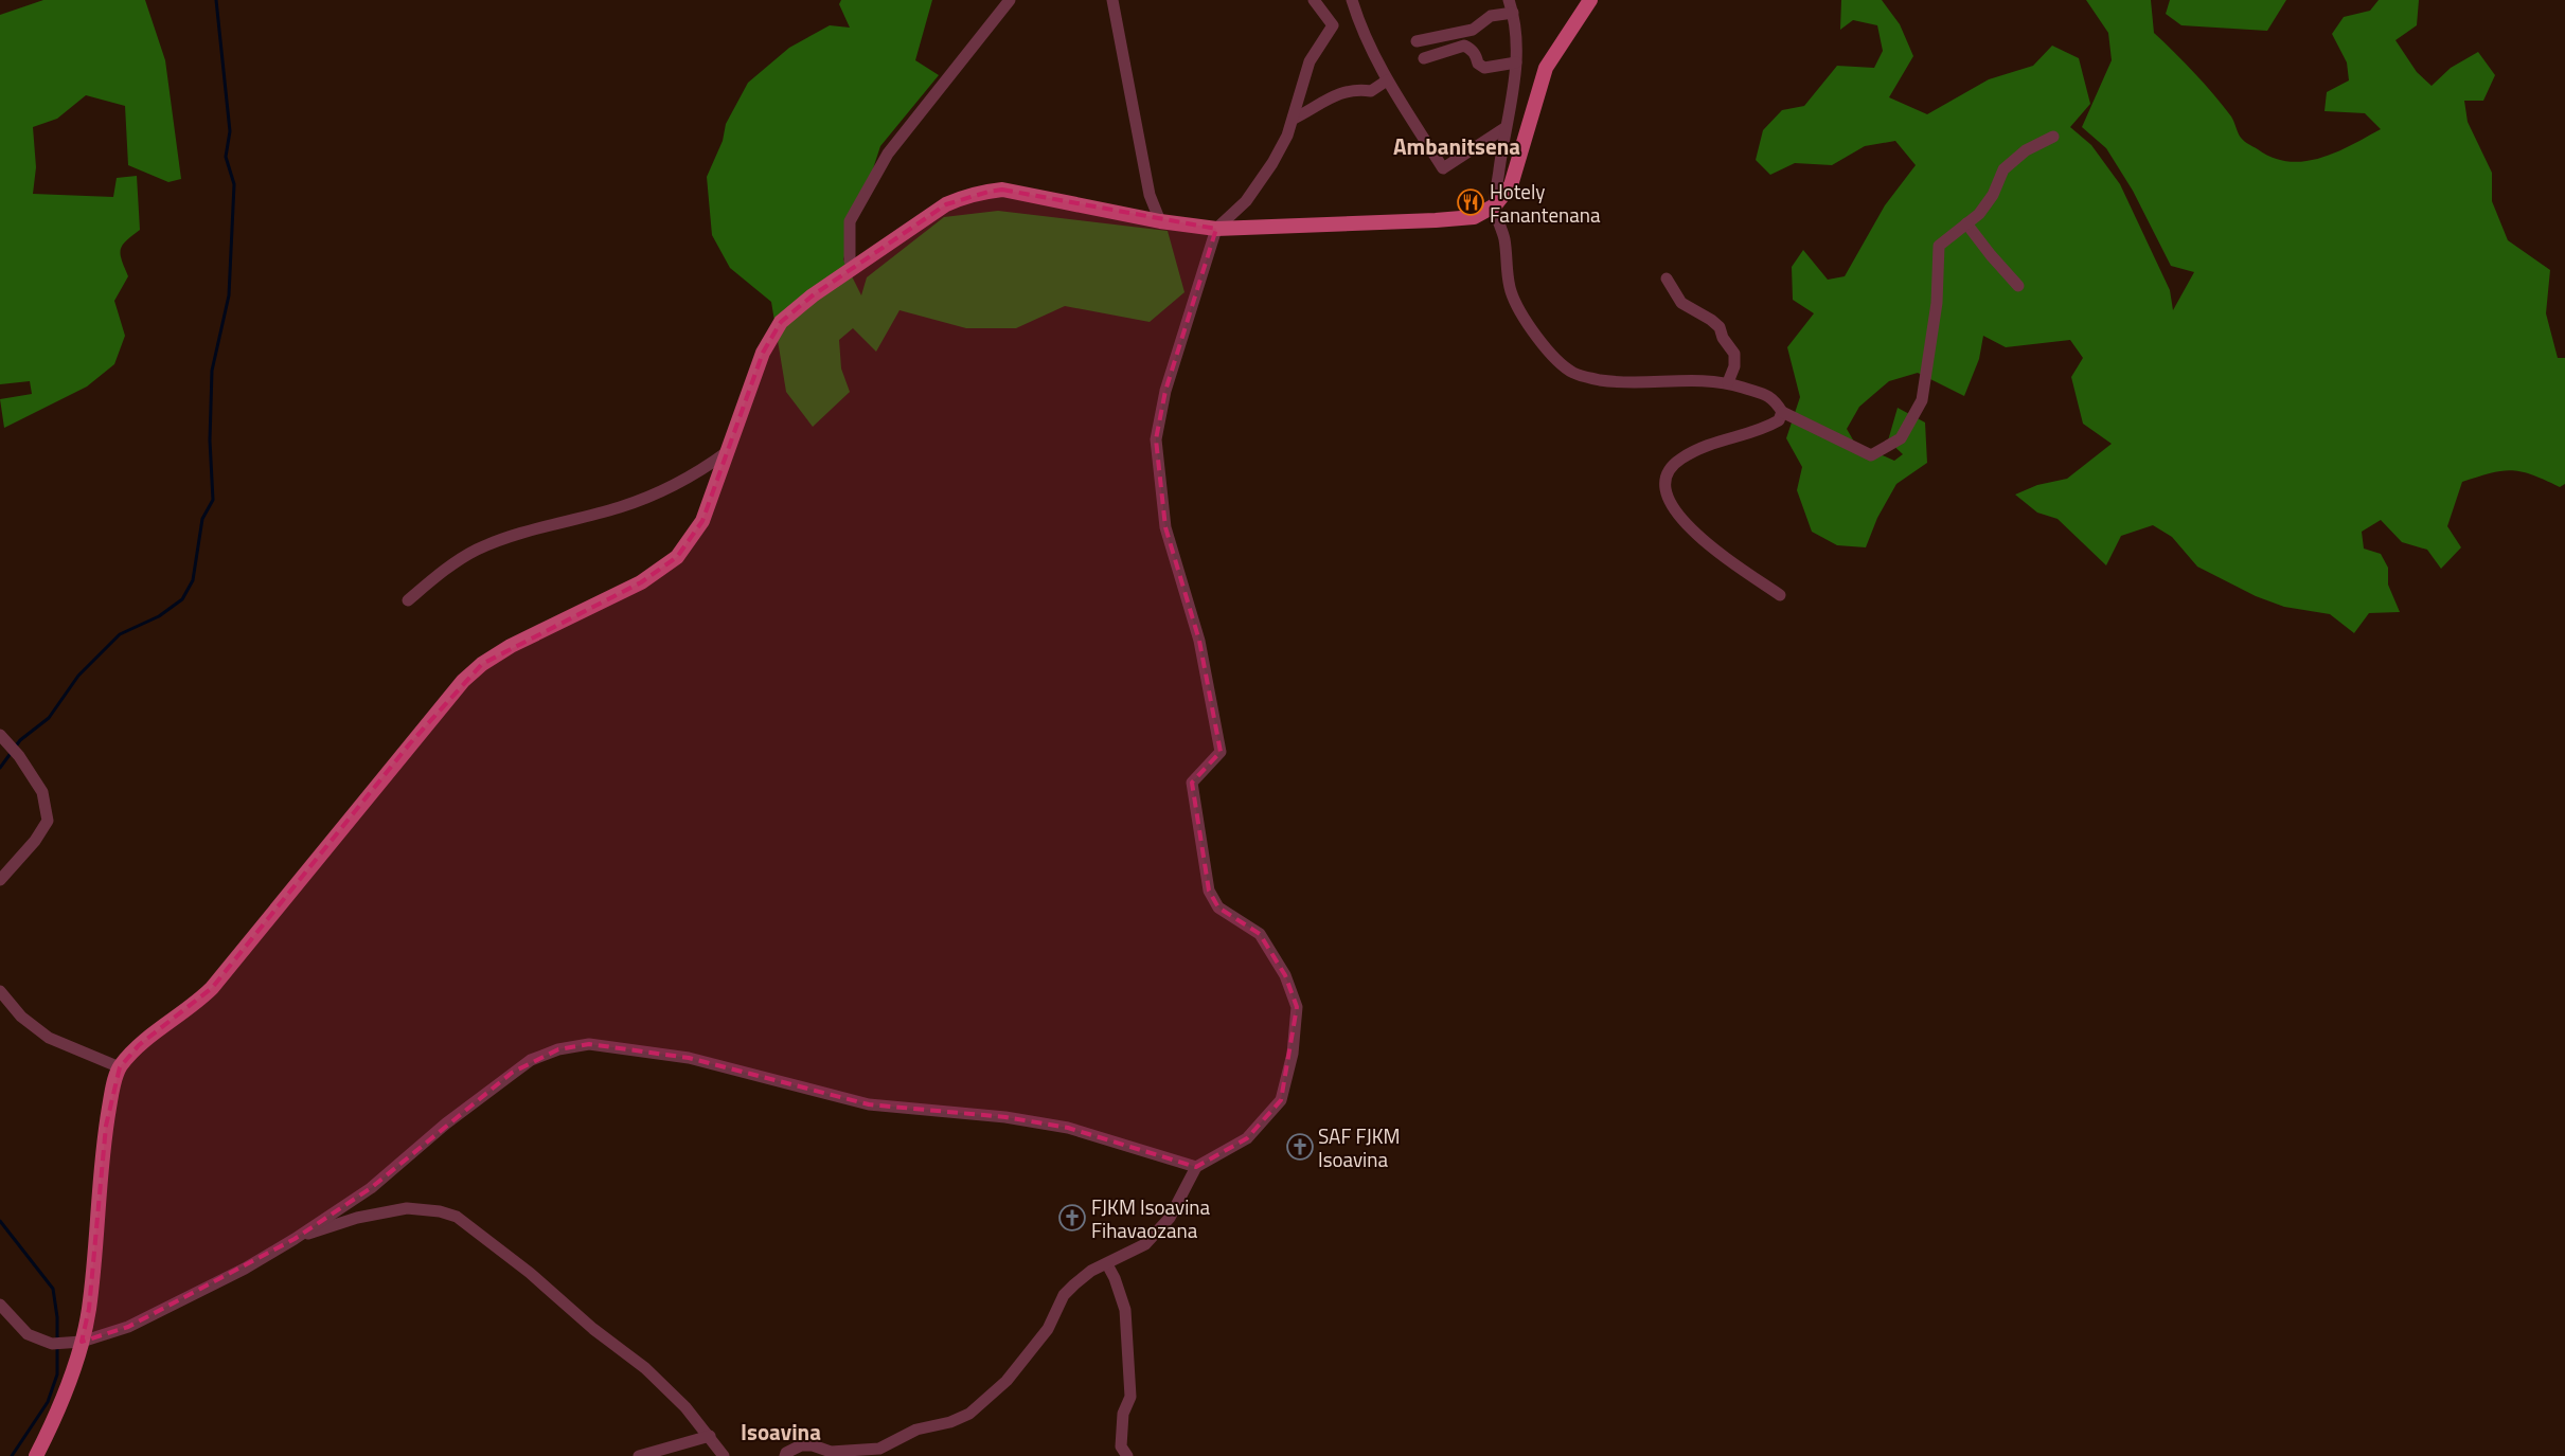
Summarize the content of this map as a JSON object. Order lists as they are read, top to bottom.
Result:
{
  "districts": ["Ambanitsena", "Isoavina"],
  "places": {
    "restaurant": ["Hotely Fanantenana"],
    "church": ["SAF FJKM Isoavina", "FJKM Isoavina Fihavaozana"]
  }
}
